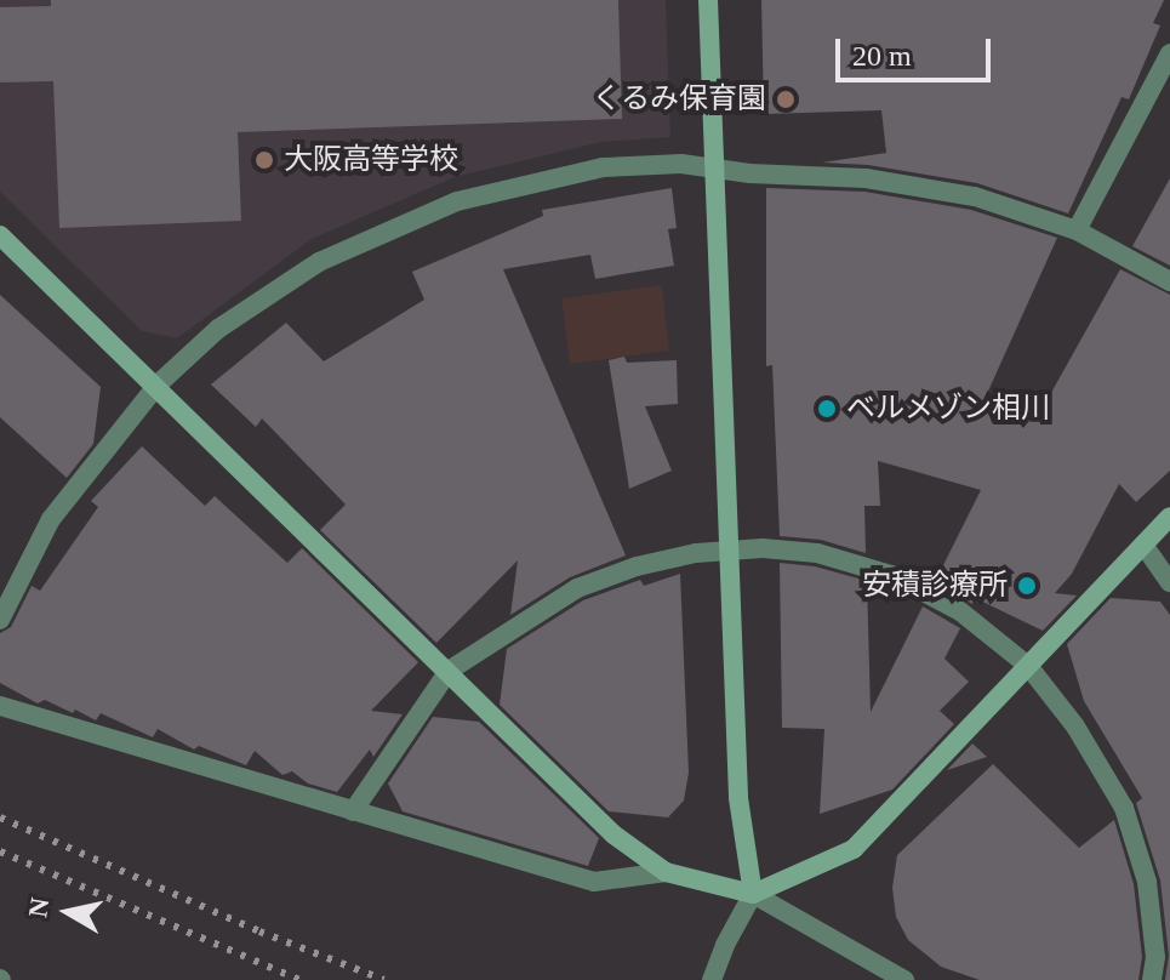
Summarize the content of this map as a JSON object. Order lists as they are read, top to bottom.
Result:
{
  "places": [
    "くるみ保育園",
    "大阪高等学校",
    "ベルメゾン相川",
    "安積診療所"
  ],
  "scale_bar": "20 m",
  "north": "left"
}
